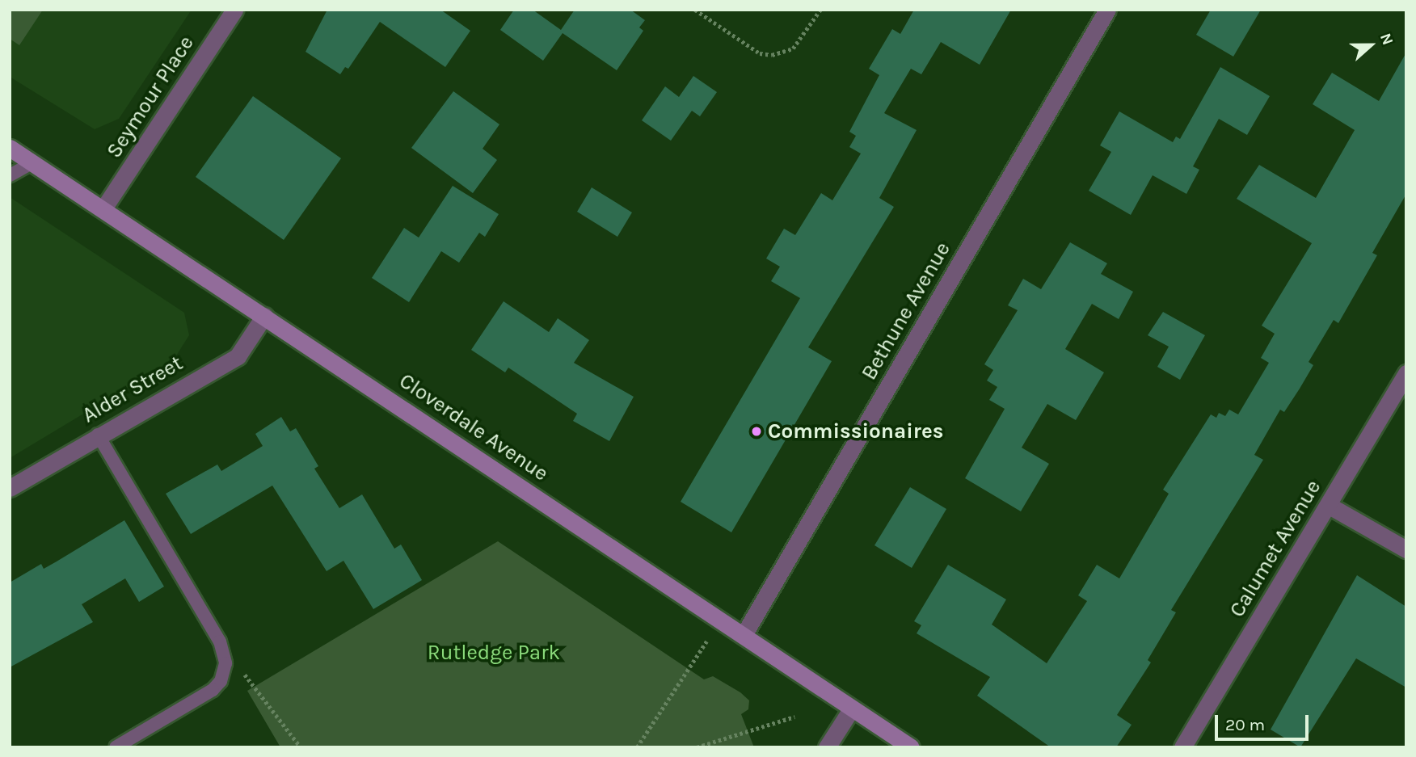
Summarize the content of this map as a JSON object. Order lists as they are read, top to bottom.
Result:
{
  "streets": {
    "main road": ["Cloverdale Avenue"],
    "street": [
      "Seymour Place",
      "Bethune Avenue",
      "Alder Street",
      "Calumet Avenue"
    ]
  },
  "crossings": [
    ["Seymour Place", "Cloverdale Avenue"],
    ["Bethune Avenue", "Cloverdale Avenue"],
    ["Alder Street", "Cloverdale Avenue"]
  ],
  "parks": ["Rutledge Park"],
  "places": ["Commissionaires"],
  "scale_bar": "20 m",
  "north": "right"
}
